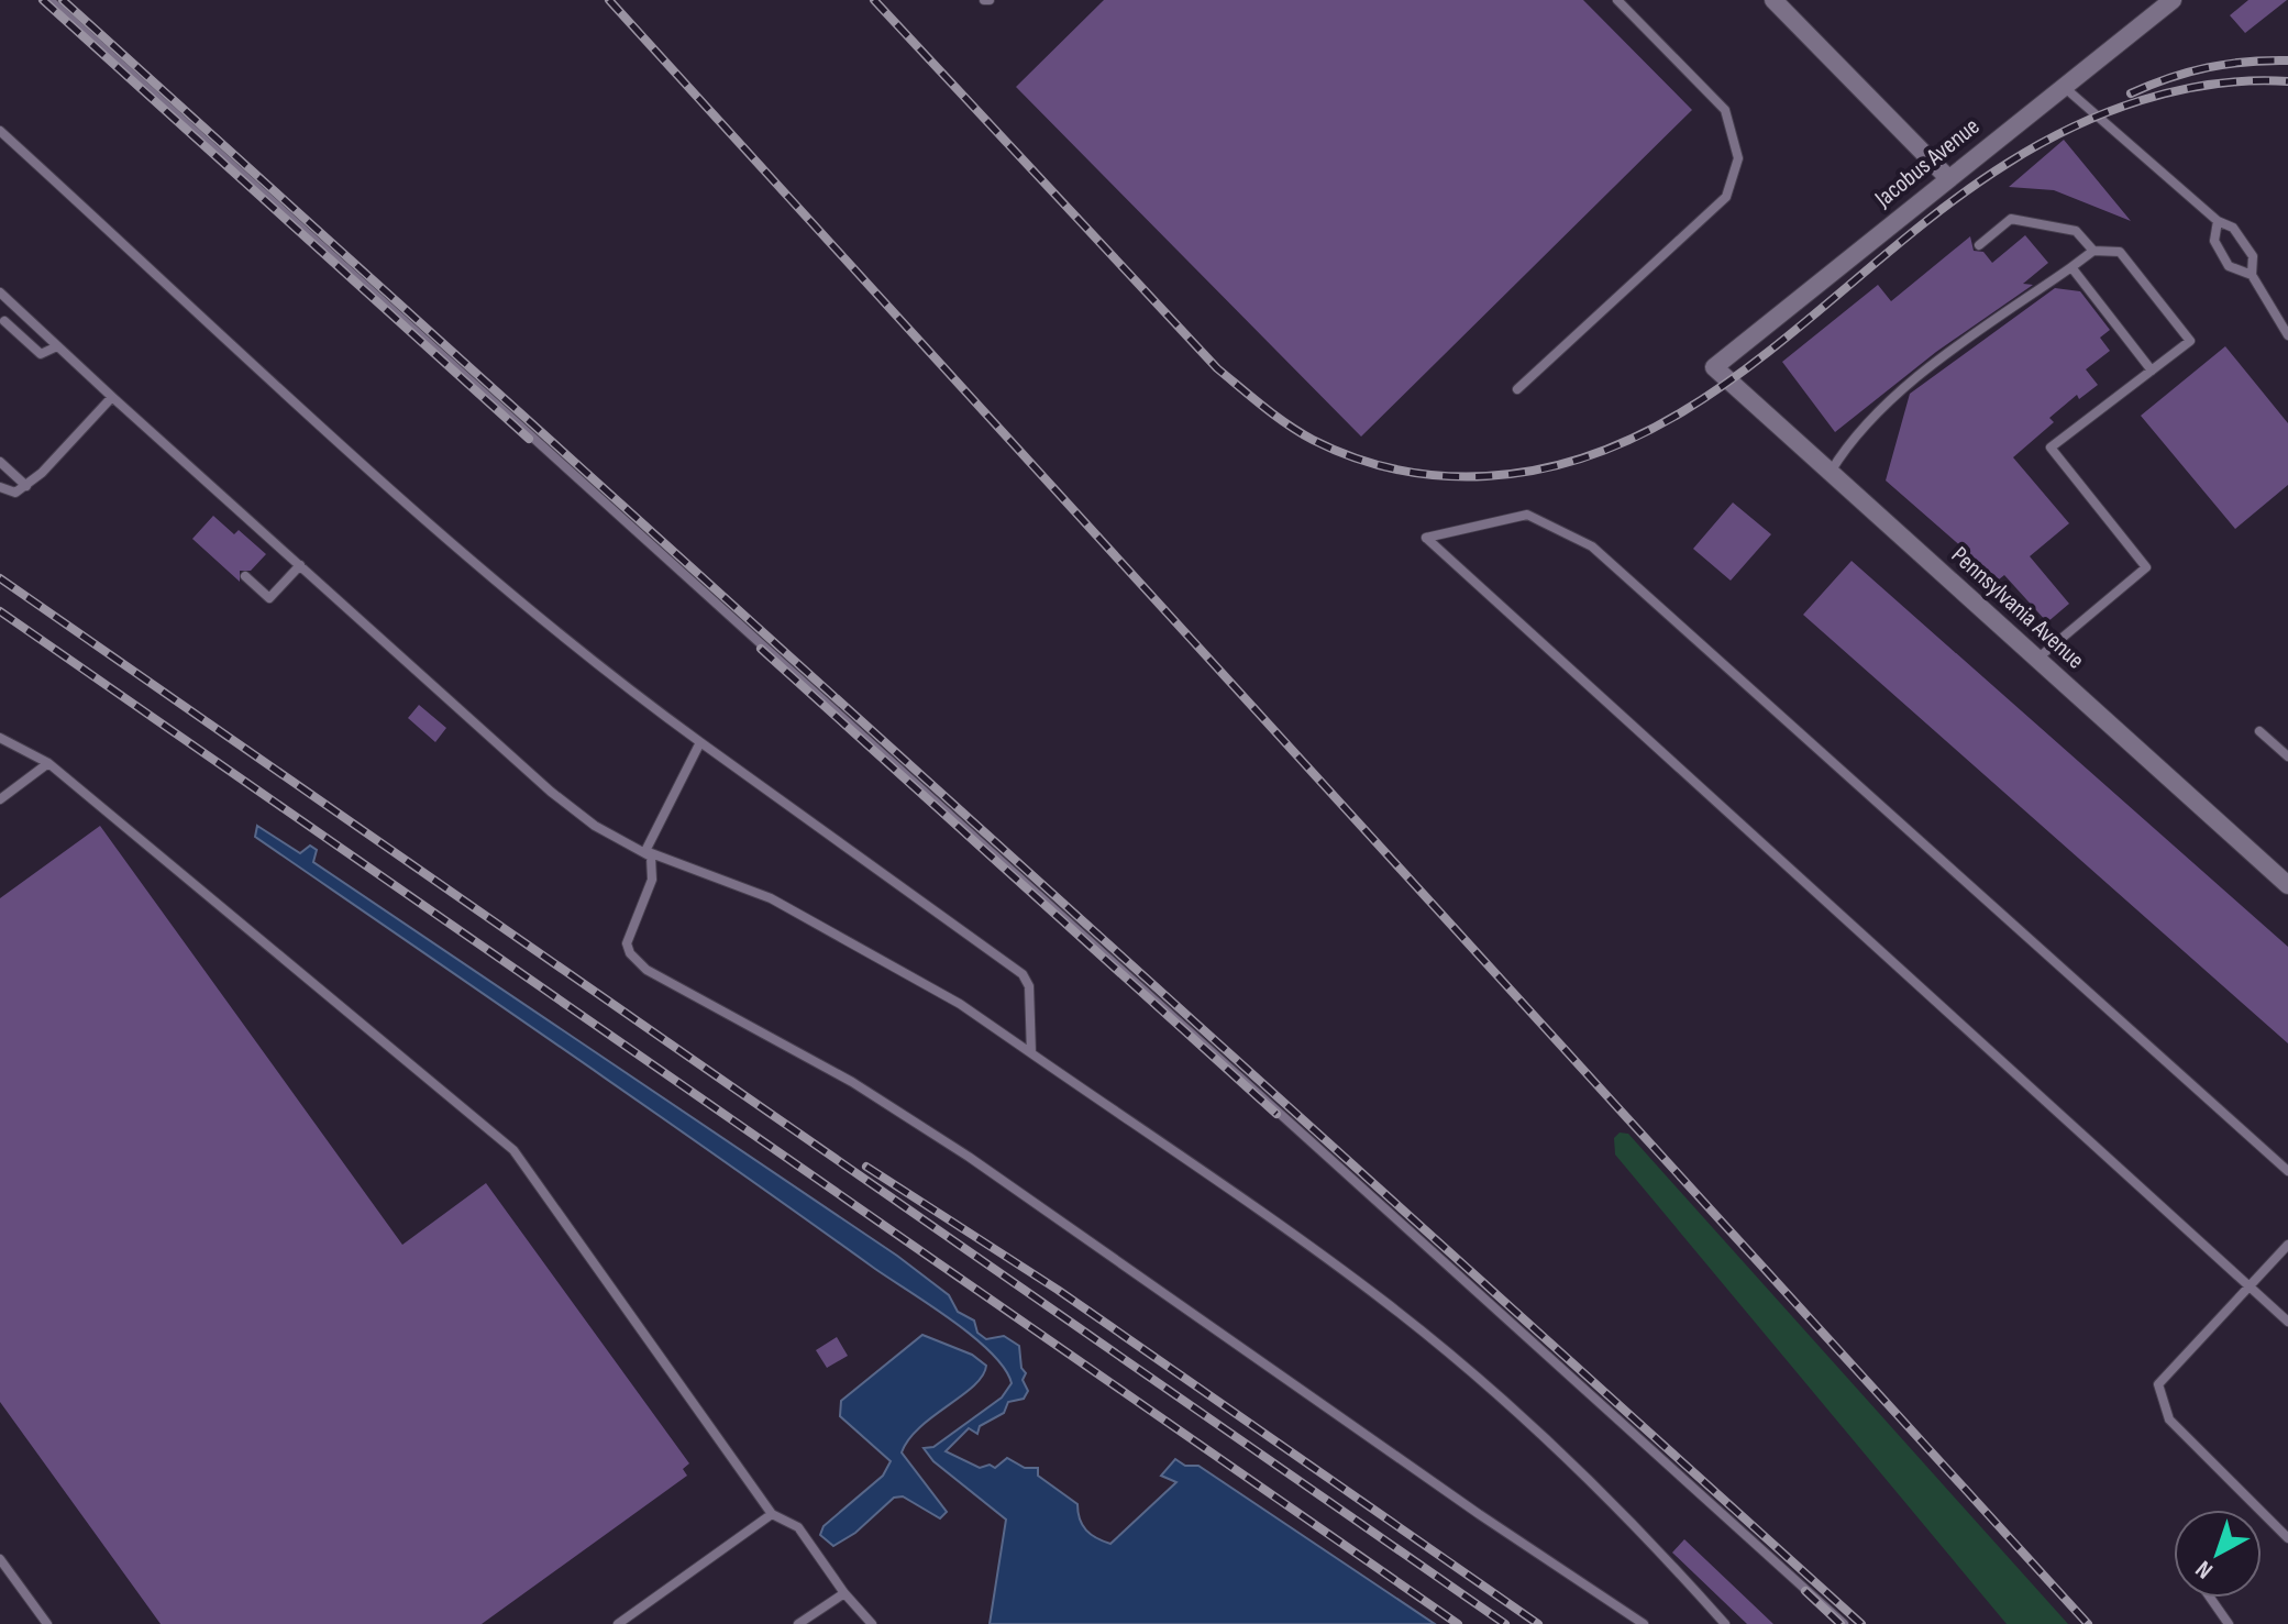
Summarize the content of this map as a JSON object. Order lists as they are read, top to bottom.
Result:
{
  "streets": {
    "street": ["Jacobus Avenue", "Pennsylvania Avenue"]
  },
  "crossings": [
    ["Jacobus Avenue", "Pennsylvania Avenue"]
  ],
  "north": "bottom left"
}
